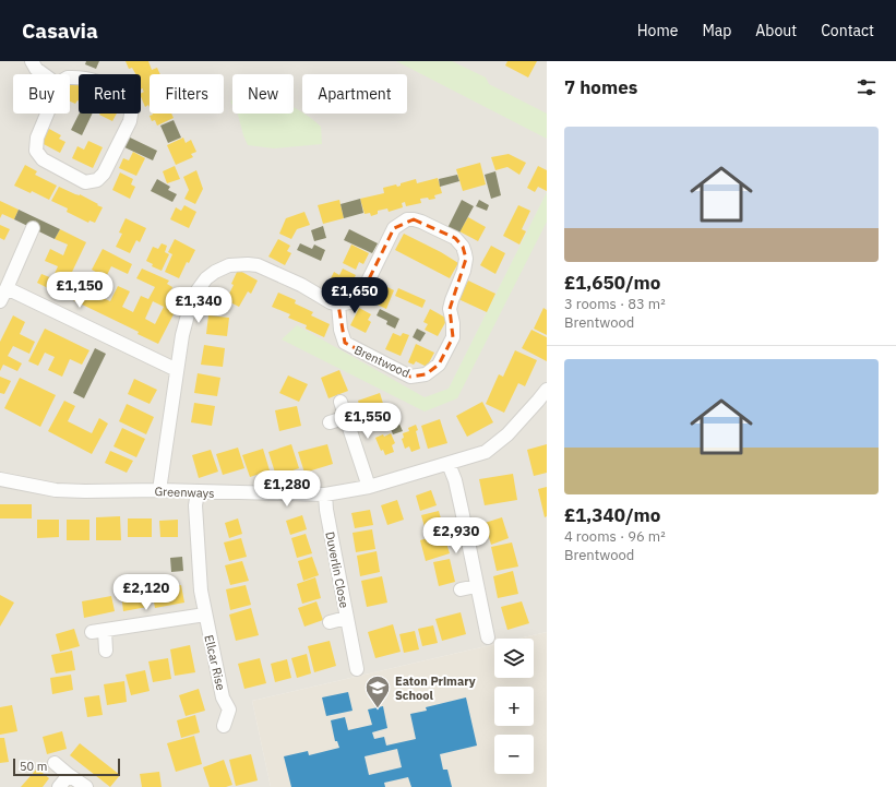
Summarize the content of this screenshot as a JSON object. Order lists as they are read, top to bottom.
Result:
{
  "streets": {
    "street": [
      "Brentwood",
      "Greenways",
      "Duverlin Close",
      "Ellcar Rise"
    ]
  },
  "crossings": [
    ["Greenways", "Duverlin Close"],
    ["Greenways", "Ellcar Rise"]
  ],
  "places": {
    "school or university": ["Eaton Primary School"]
  },
  "scale_bar": "50 m",
  "page": {
    "header": "Casavia",
    "nav": [
      "Home",
      "Map",
      "About",
      "Contact"
    ],
    "heading": "7 homes",
    "chip": [
      "Buy",
      "Rent",
      "Filters",
      "New",
      "Apartment"
    ],
    "list": [
      {
        "name": "£1,650/mo",
        "note": "3 rooms · 83 m² · Brentwood"
      },
      {
        "name": "£1,340/mo",
        "note": "4 rooms · 96 m² · Brentwood"
      }
    ],
    "price": [
      "£1,150",
      "£1,650",
      "£1,340",
      "£1,550",
      "£1,280",
      "£2,930",
      "£2,120"
    ],
    "map_buttons": ["+", "−"],
    "scale": "50 m"
  }
}
